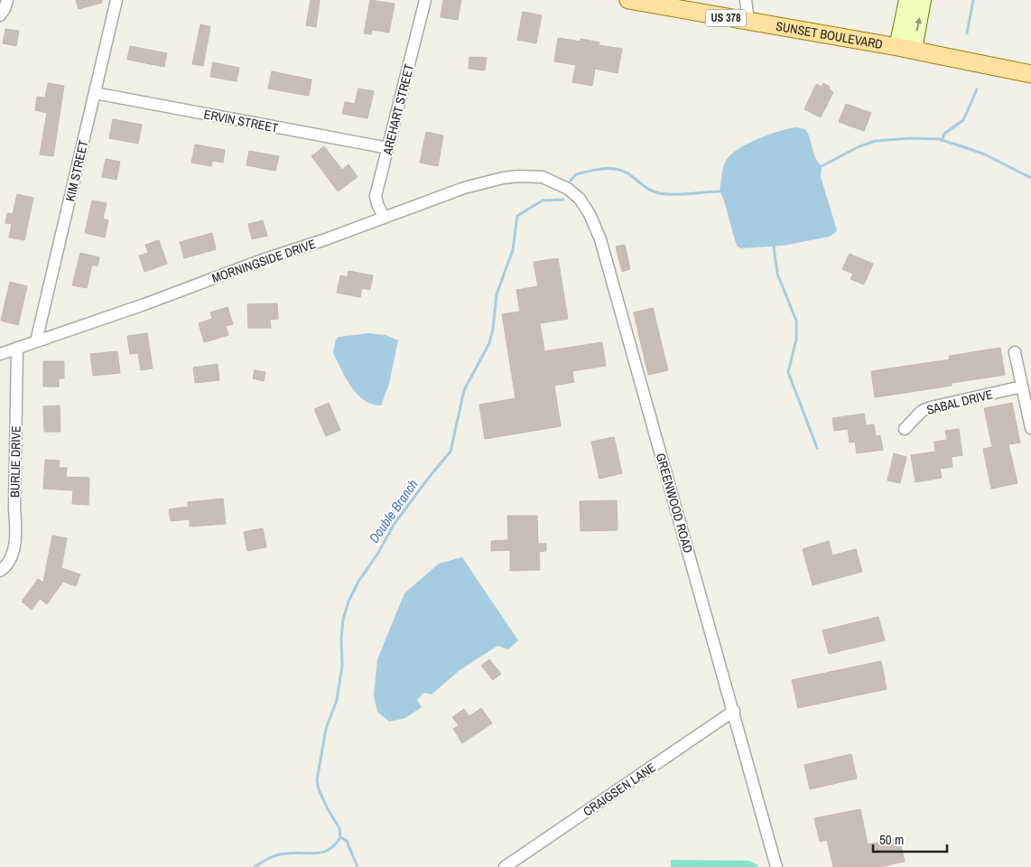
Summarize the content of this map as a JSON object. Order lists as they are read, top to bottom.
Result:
{
  "streets": {
    "main road": ["US 378", "SUNSET BOULEVARD"],
    "street": [
      "AREHART STREET",
      "ERVIN STREET",
      "KIM STREET",
      "MORNINGSIDE DRIVE",
      "SABAL DRIVE",
      "BURLIE DRIVE",
      "GREENWOOD ROAD",
      "CRAIGSEN LANE"
    ]
  },
  "crossings": [
    ["AREHART STREET", "ERVIN STREET"],
    ["AREHART STREET", "MORNINGSIDE DRIVE"],
    ["ERVIN STREET", "KIM STREET"],
    ["KIM STREET", "MORNINGSIDE DRIVE"],
    ["MORNINGSIDE DRIVE", "BURLIE DRIVE"],
    ["MORNINGSIDE DRIVE", "GREENWOOD ROAD"],
    ["GREENWOOD ROAD", "CRAIGSEN LANE"]
  ],
  "water": ["Double Branch"],
  "scale_bar": "50 m"
}
